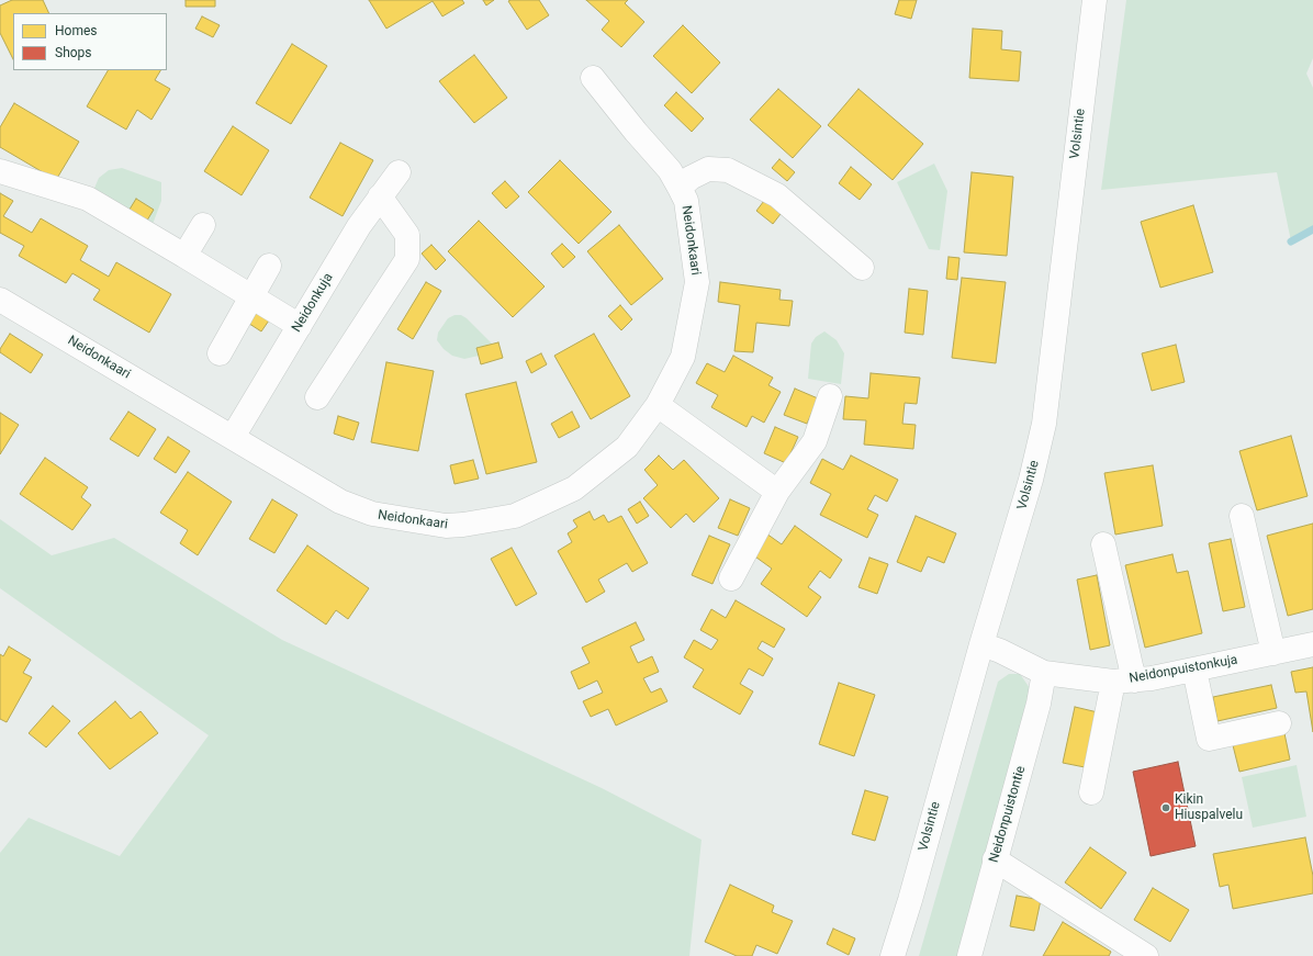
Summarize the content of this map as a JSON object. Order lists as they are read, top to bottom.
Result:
{
  "streets": {
    "street": [
      "Volsintie",
      "Neidonkaari",
      "Neidonkuja",
      "Neidonpuistonkuja",
      "Neidonpuistontie"
    ]
  },
  "crossings": [
    ["Volsintie", "Neidonpuistonkuja"],
    ["Neidonkaari", "Neidonkuja"],
    ["Neidonpuistonkuja", "Neidonpuistontie"]
  ],
  "places": ["Kikin Hiuspalvelu"],
  "legend": ["Homes", "Shops"]
}
